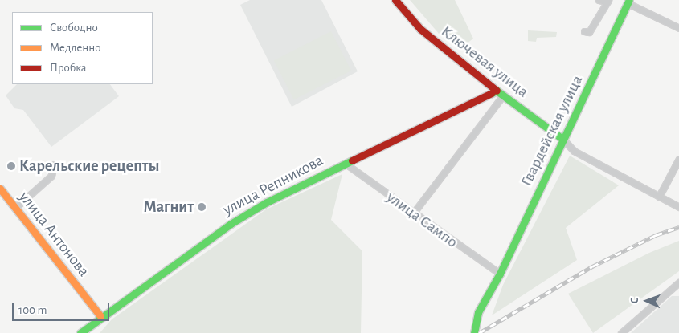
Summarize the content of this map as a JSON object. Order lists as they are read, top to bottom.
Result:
{
  "streets": {
    "main road": [
      "Ключевая улица",
      "Гвардейская улица",
      "улица Репникова",
      "улица Антонова"
    ],
    "street": ["улица Сампо"]
  },
  "crossings": [
    ["Ключевая улица", "Гвардейская улица"],
    ["Ключевая улица", "улица Репникова"],
    ["Гвардейская улица", "улица Сампо"],
    ["улица Репникова", "улица Сампо"],
    ["улица Репникова", "улица Антонова"]
  ],
  "places": ["Карельские рецепты", "Магнит"],
  "legend": ["Свободно", "Медленно", "Пробка"],
  "scale_bar": "100 m",
  "north": "left"
}
